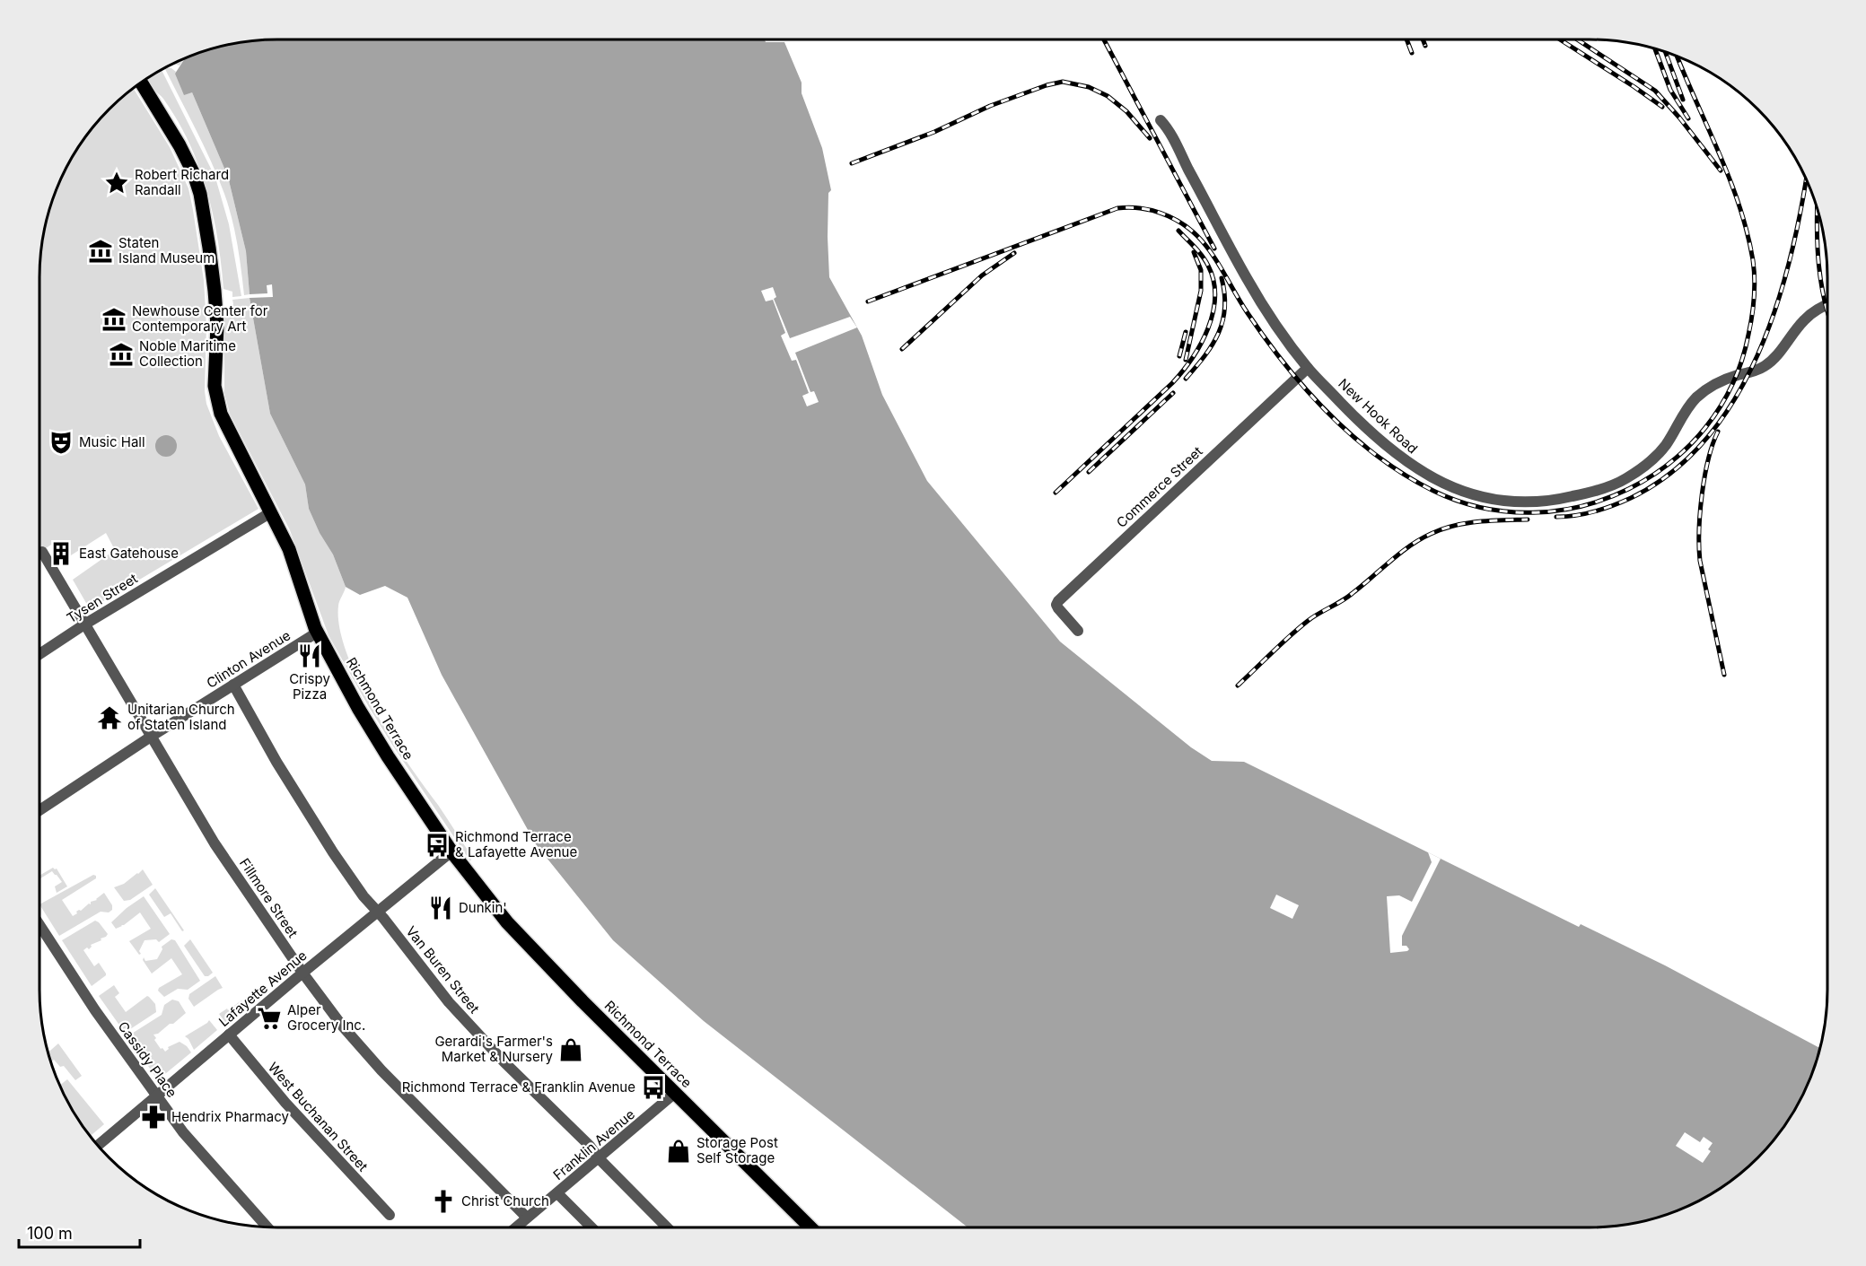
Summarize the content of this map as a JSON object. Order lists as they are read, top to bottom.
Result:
{
  "streets": {
    "main road": ["Richmond Terrace"],
    "street": [
      "New Hook Road",
      "Commerce Street",
      "Tysen Street",
      "Clinton Avenue",
      "Fillmore Street",
      "Van Buren Street",
      "Lafayette Avenue",
      "Cassidy Place",
      "West Buchanan Street",
      "Franklin Avenue"
    ]
  },
  "crossings": [
    ["New Hook Road", "Commerce Street"],
    ["Tysen Street", "Richmond Terrace"],
    ["Tysen Street", "Fillmore Street"],
    ["Clinton Avenue", "Richmond Terrace"],
    ["Clinton Avenue", "Fillmore Street"],
    ["Clinton Avenue", "Van Buren Street"],
    ["Richmond Terrace", "Lafayette Avenue"],
    ["Richmond Terrace", "Franklin Avenue"],
    ["Fillmore Street", "Lafayette Avenue"],
    ["Fillmore Street", "Franklin Avenue"],
    ["Van Buren Street", "Lafayette Avenue"],
    ["Van Buren Street", "Franklin Avenue"],
    ["Lafayette Avenue", "Cassidy Place"],
    ["Lafayette Avenue", "West Buchanan Street"]
  ],
  "places": {
    "place": ["Robert Richard Randall"],
    "museum": ["Staten Island Museum", "Newhouse Center for Contemporary Art", "Noble Maritime Collection"],
    "theatre": ["Music Hall"],
    "building": ["East Gatehouse"],
    "restaurant": ["Crispy Pizza", "Dunkin'"],
    "temple": ["Unitarian Church of Staten Island"],
    "bus stop": ["Richmond Terrace & Lafayette Avenue", "Richmond Terrace & Franklin Avenue"],
    "supermarket": ["Alper Grocery Inc."],
    "shop": ["Gerardi's Farmer's Market & Nursery", "Storage Post Self Storage"],
    "pharmacy": ["Hendrix Pharmacy"],
    "church": ["Christ Church"]
  },
  "scale_bar": "100 m"
}
